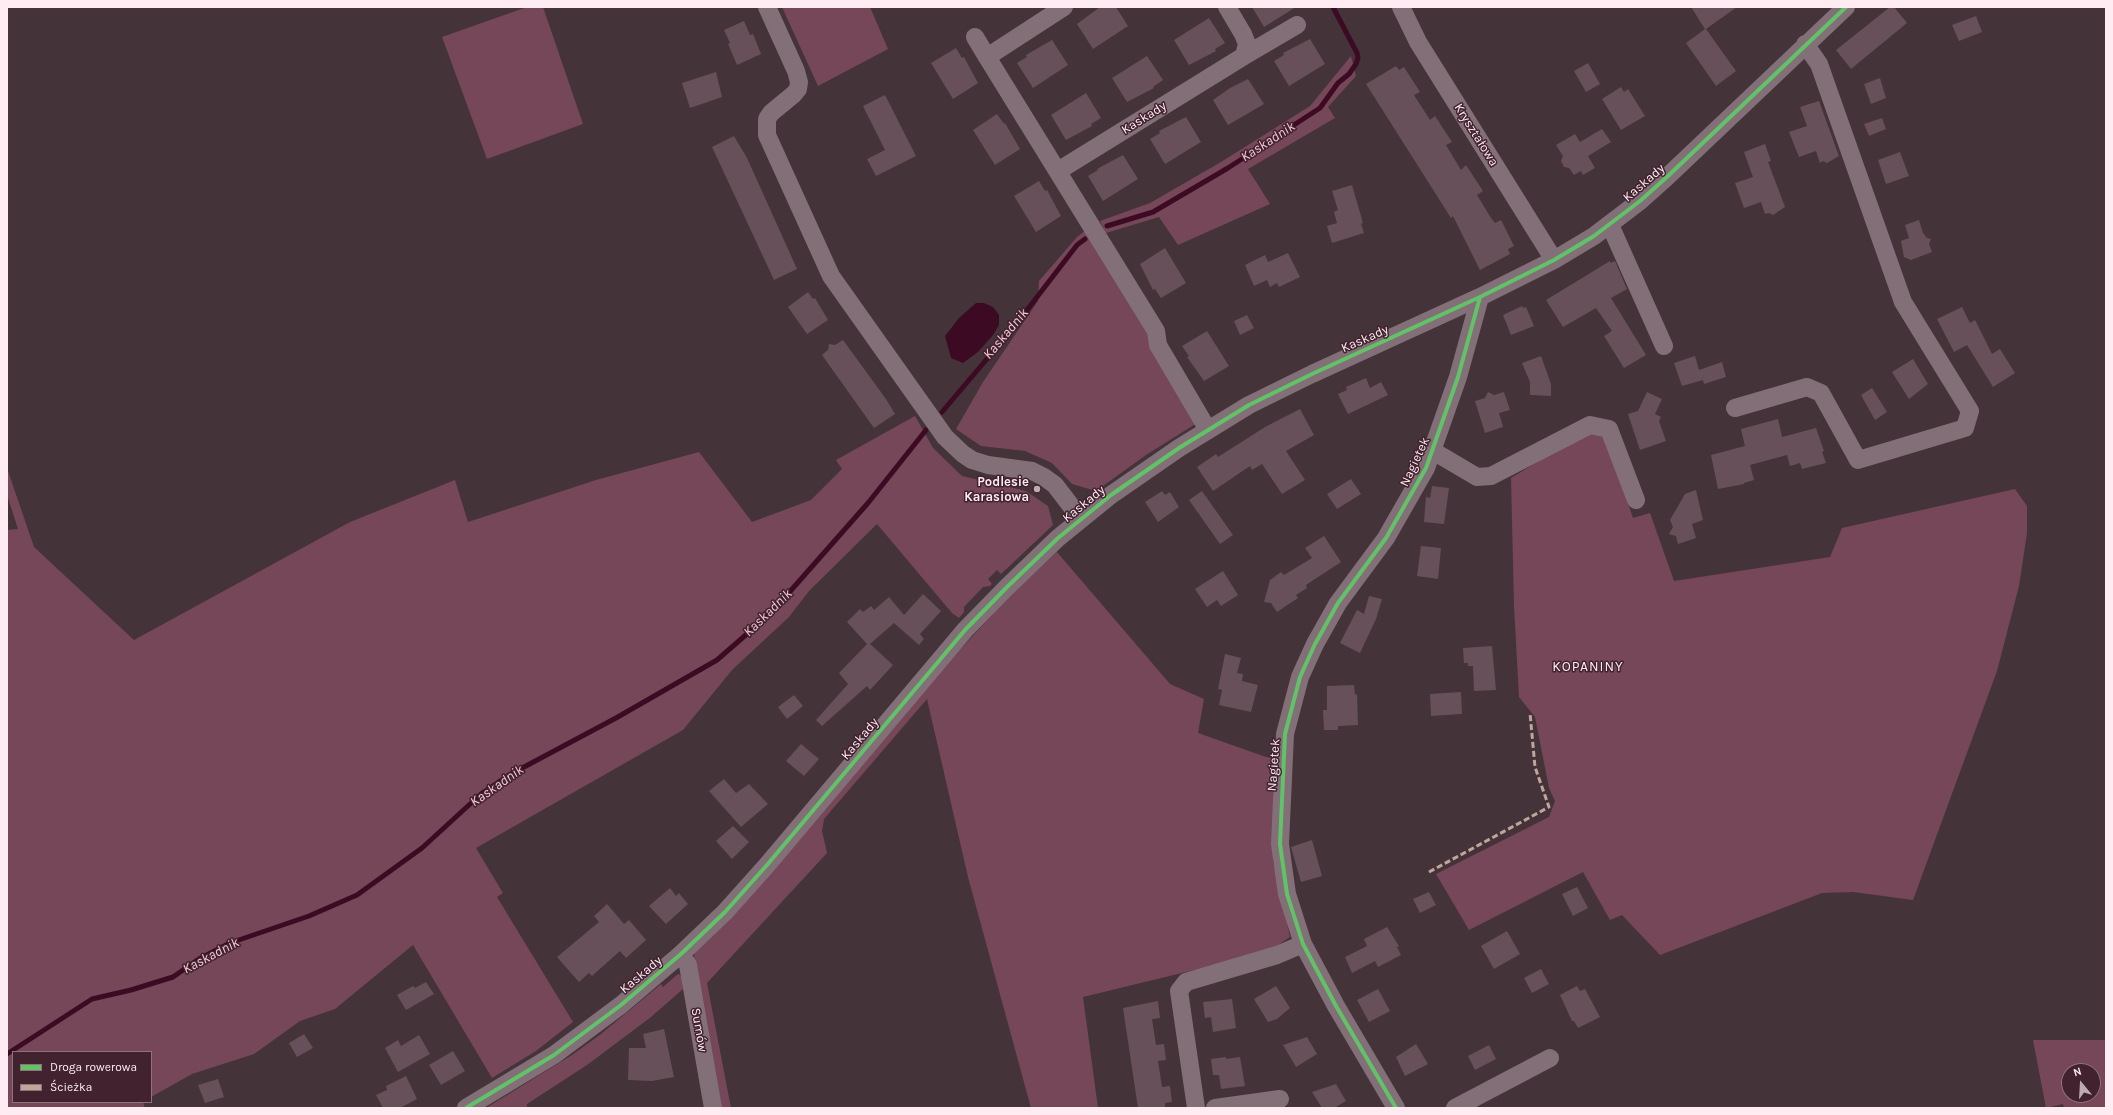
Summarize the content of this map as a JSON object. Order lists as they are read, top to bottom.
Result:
{
  "streets": {
    "street": [
      "Kaskady",
      "Kryształowa",
      "Nagietek",
      "Sumów"
    ]
  },
  "crossings": [
    ["Kaskady", "Kryształowa"],
    ["Kaskady", "Nagietek"],
    ["Kaskady", "Sumów"]
  ],
  "districts": ["KOPANINY"],
  "water": ["Kaskadnik"],
  "places": ["Podlesie Karasiowa"],
  "legend": ["Droga rowerowa", "Ścieżka"],
  "north": "top"
}
